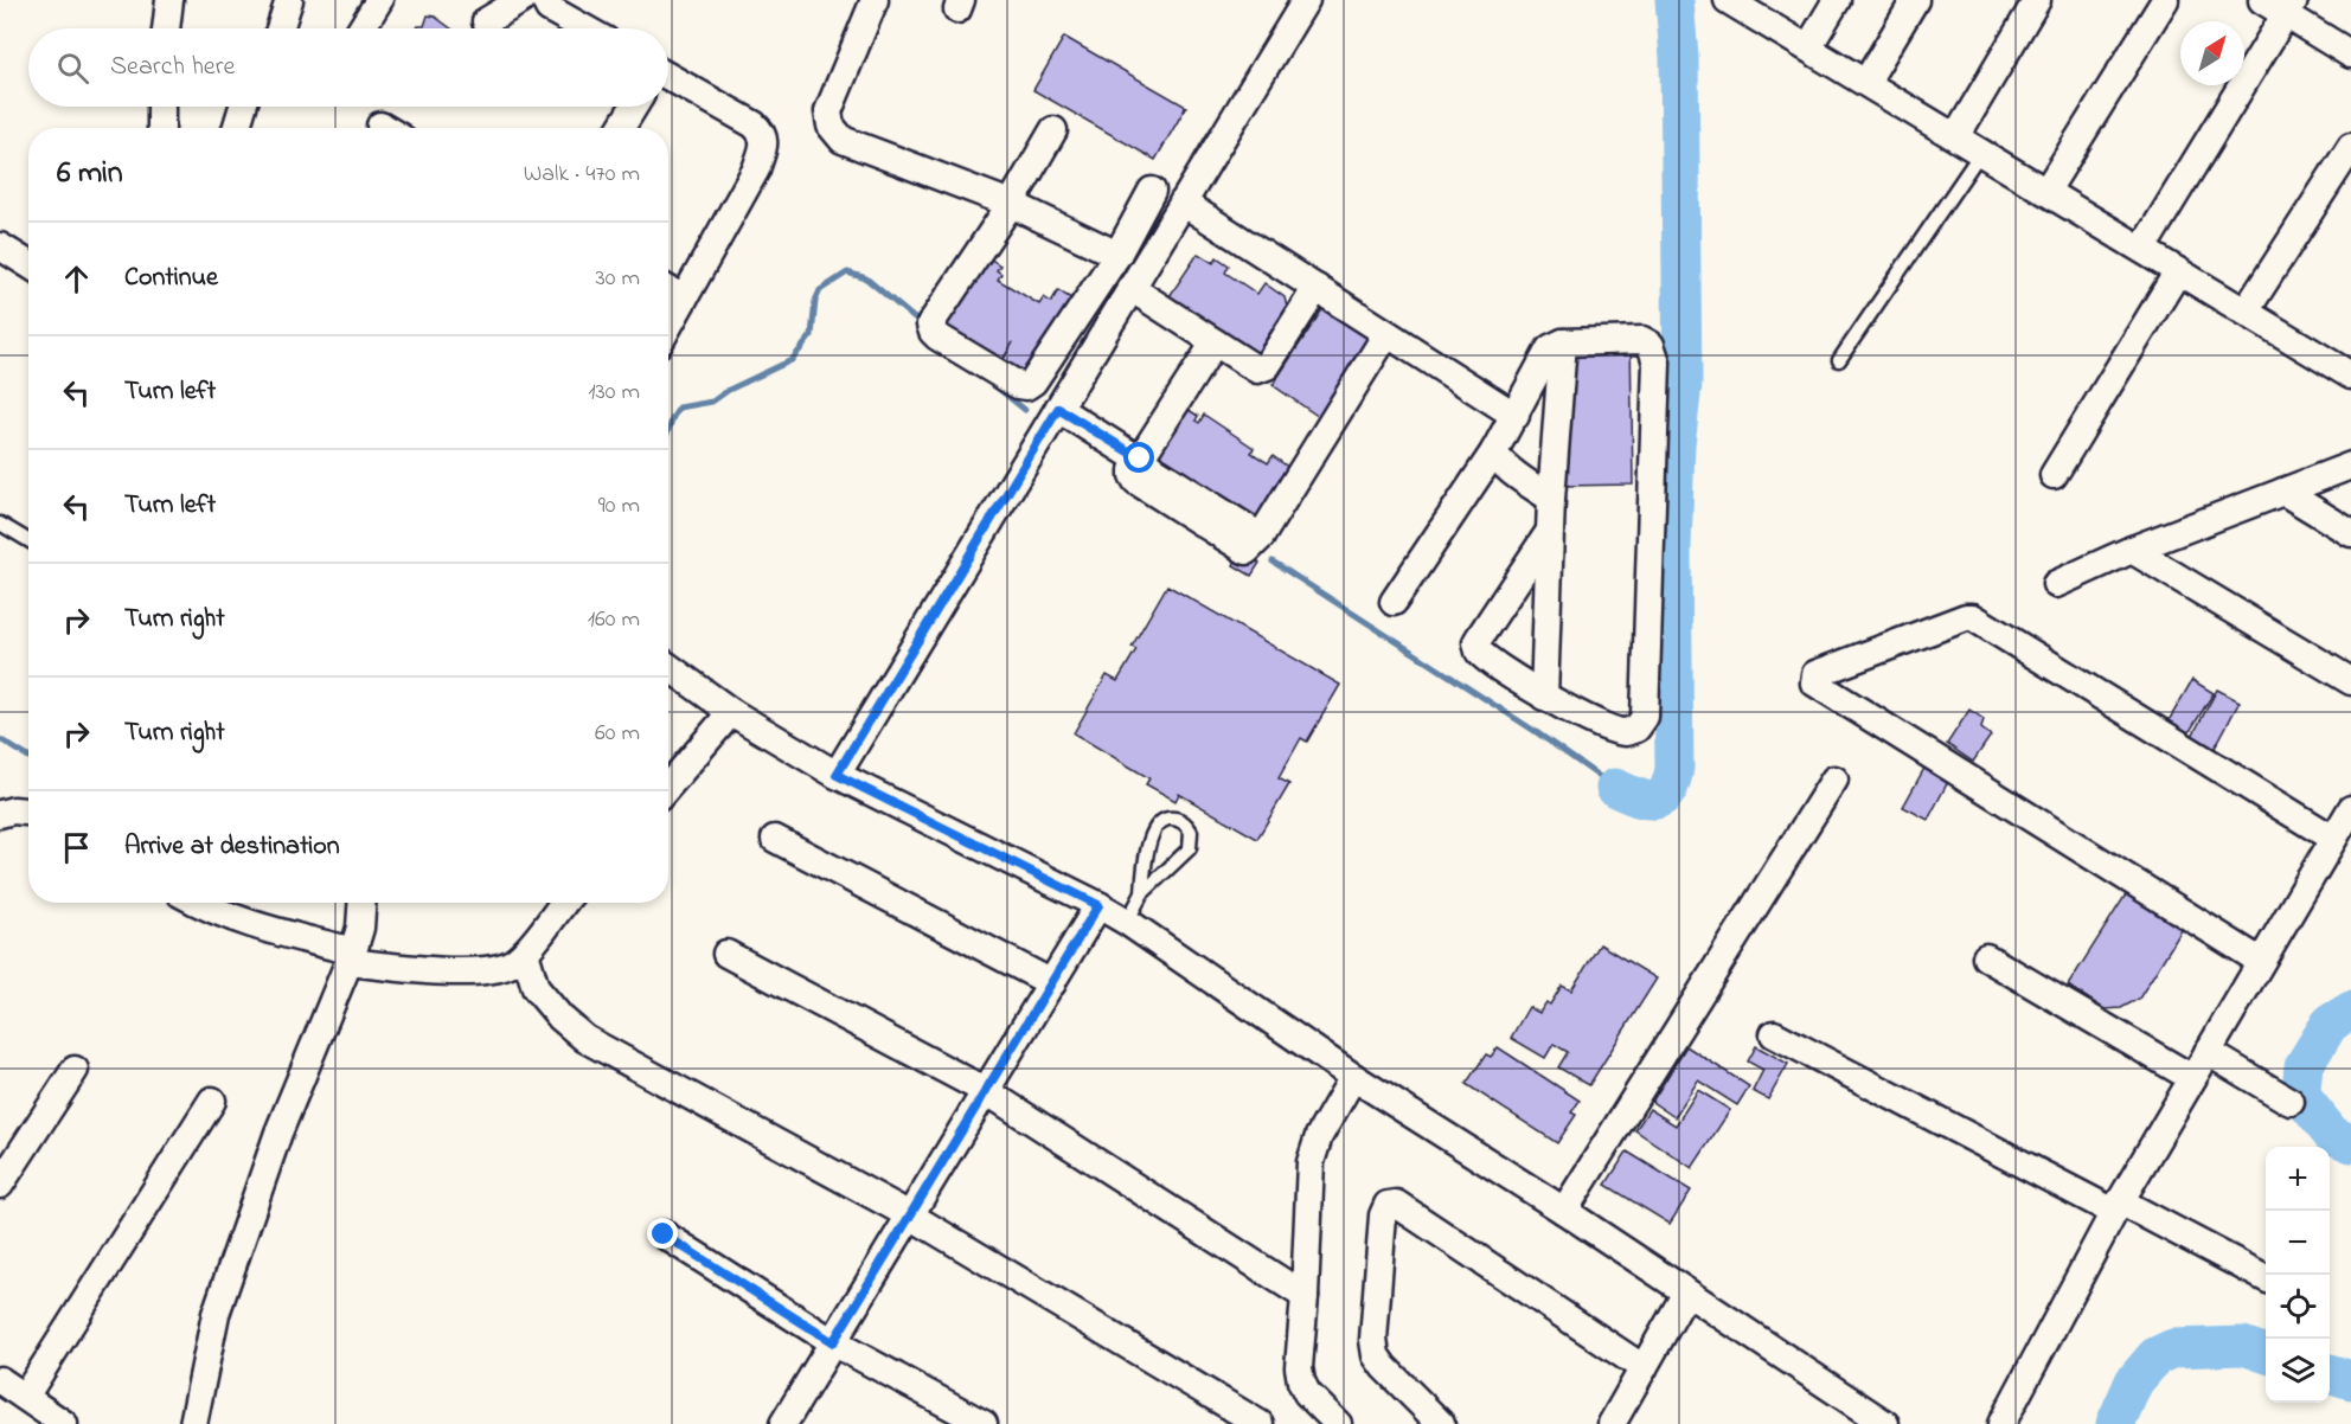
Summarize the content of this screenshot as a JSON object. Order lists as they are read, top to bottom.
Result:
{
  "north": "top right",
  "page": {
    "search": "Search here",
    "heading": ["6 min", "Walk · 470 m"],
    "list": [
      ["Continue", "30 m"],
      ["Turn left", "130 m"],
      ["Turn left", "90 m"],
      ["Turn right", "160 m"],
      ["Turn right", "60 m"],
      "Arrive at destination"
    ],
    "map_buttons": ["+", "−"]
  }
}
